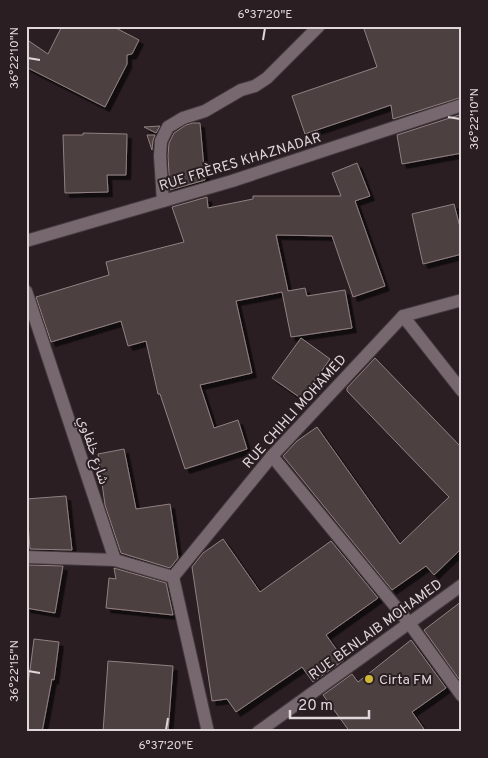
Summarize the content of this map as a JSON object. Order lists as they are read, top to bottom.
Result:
{
  "streets": {
    "street": [
      "RUE FRÈRES KHAZNADAR",
      "RUE CHIHLI MOHAMED",
      "شارع خلفاوي",
      "RUE BENLAIB MOHAMED"
    ]
  },
  "places": ["Cirta FM"],
  "scale_bar": "20 m",
  "coordinates": ["6°37'20\"E", "36°22'10\"N", "36°22'15\"N"]
}
